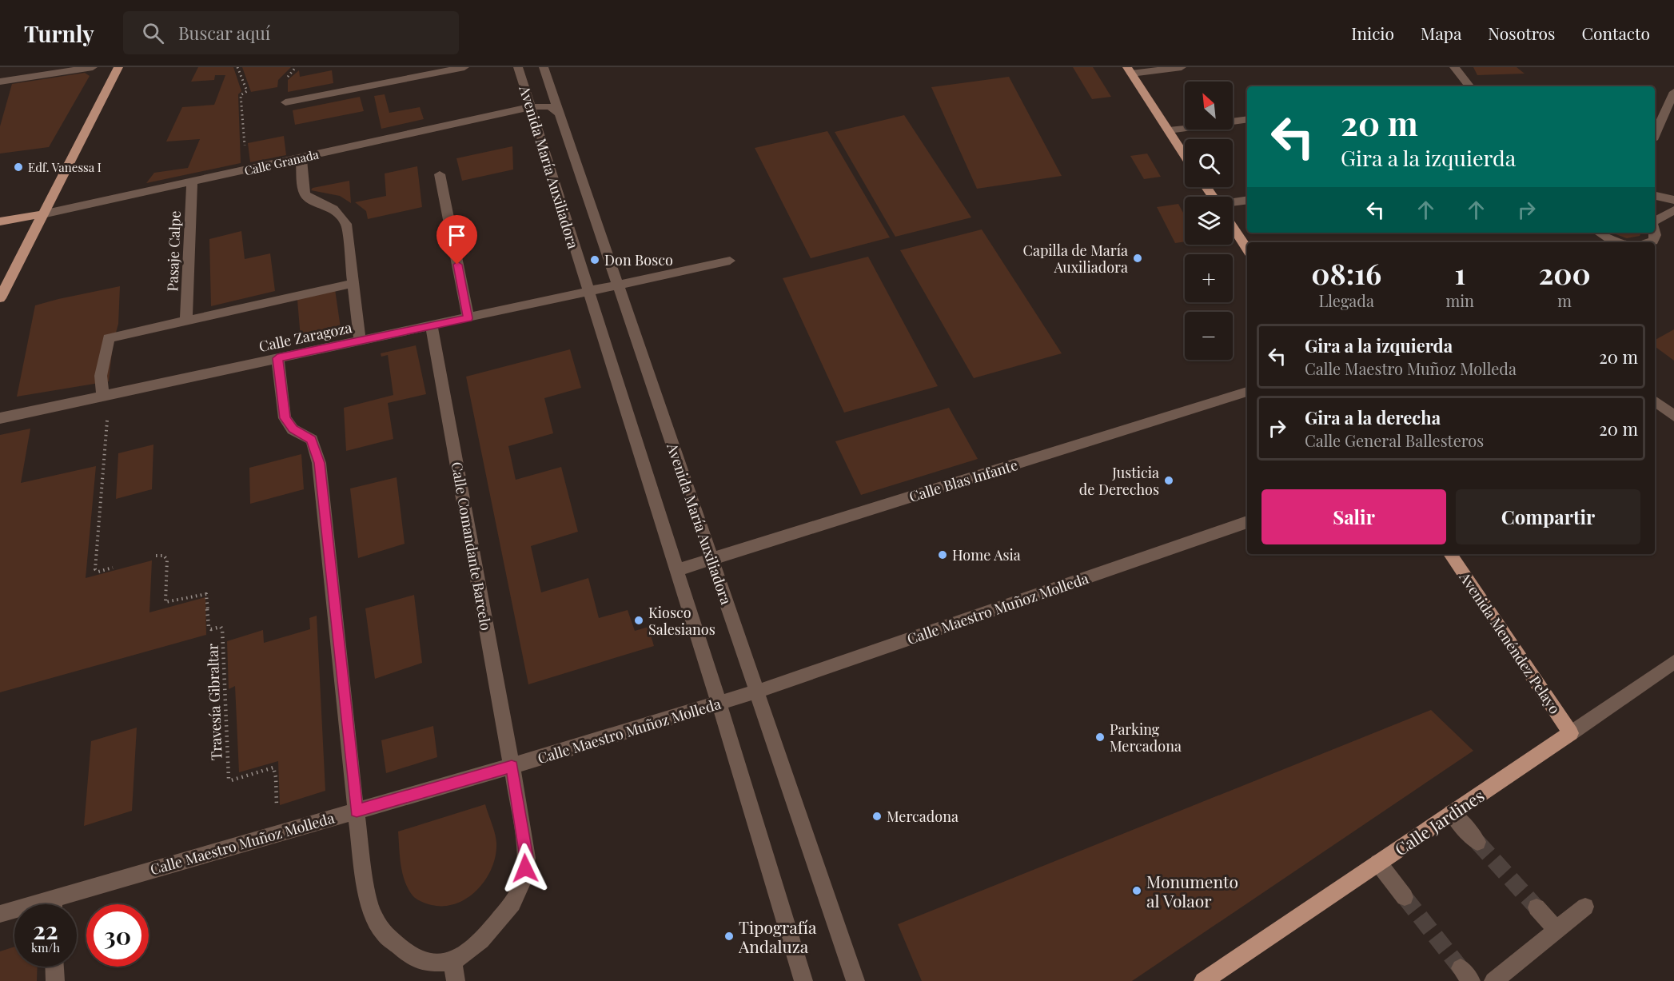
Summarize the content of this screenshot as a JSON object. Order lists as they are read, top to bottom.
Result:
{
  "streets": {
    "main road": ["Calle Granada", "Avenida Menéndez Pelayo", "Calle Jardines"],
    "street": [
      "Avenida María Auxiliadora",
      "Pasaje Calpe",
      "Calle Zaragoza",
      "Calle Blas Infante",
      "Calle Comandante Barcelo",
      "Calle Maestro Muñoz Molleda"
    ],
    "path": ["Travesía Gibraltar"]
  },
  "crossings": [
    ["Calle Granada", "Avenida María Auxiliadora"],
    ["Calle Granada", "Pasaje Calpe"],
    ["Avenida María Auxiliadora", "Calle Zaragoza"],
    ["Avenida María Auxiliadora", "Calle Blas Infante"],
    ["Avenida María Auxiliadora", "Calle Maestro Muñoz Molleda"],
    ["Calle Zaragoza", "Calle Comandante Barcelo"],
    ["Calle Comandante Barcelo", "Calle Maestro Muñoz Molleda"],
    ["Calle Maestro Muñoz Molleda", "Travesía Gibraltar"],
    ["Avenida Menéndez Pelayo", "Calle Jardines"]
  ],
  "places": [
    "Edf. Vanessa I",
    "Capilla de María Auxiliadora",
    "Don Bosco",
    "Justicia de Derechos",
    "Home Asia",
    "Kiosco Salesianos",
    "Parking Mercadona",
    "Mercadona",
    "Monumento al Volaor",
    "Tipografía Andaluza"
  ],
  "north": "top left",
  "page": {
    "header": "Turnly",
    "search": "Buscar aquí",
    "nav": [
      "Inicio",
      "Mapa",
      "Nosotros",
      "Contacto"
    ],
    "map_buttons": ["+", "−"],
    "turn": ["20 m", "Gira a la izquierda"],
    "eta": [
      "08:16",
      "Llegada",
      "1",
      "min",
      "200",
      "m"
    ],
    "list": [
      {
        "name": "Gira a la izquierda",
        "note": "Calle Maestro Muñoz Molleda",
        "value": "20 m"
      },
      {
        "name": "Gira a la derecha",
        "note": "Calle General Ballesteros",
        "value": "20 m"
      }
    ],
    "buttons": ["Salir", "Compartir"],
    "speed": "22 km/h",
    "limit": "30"
  }
}
